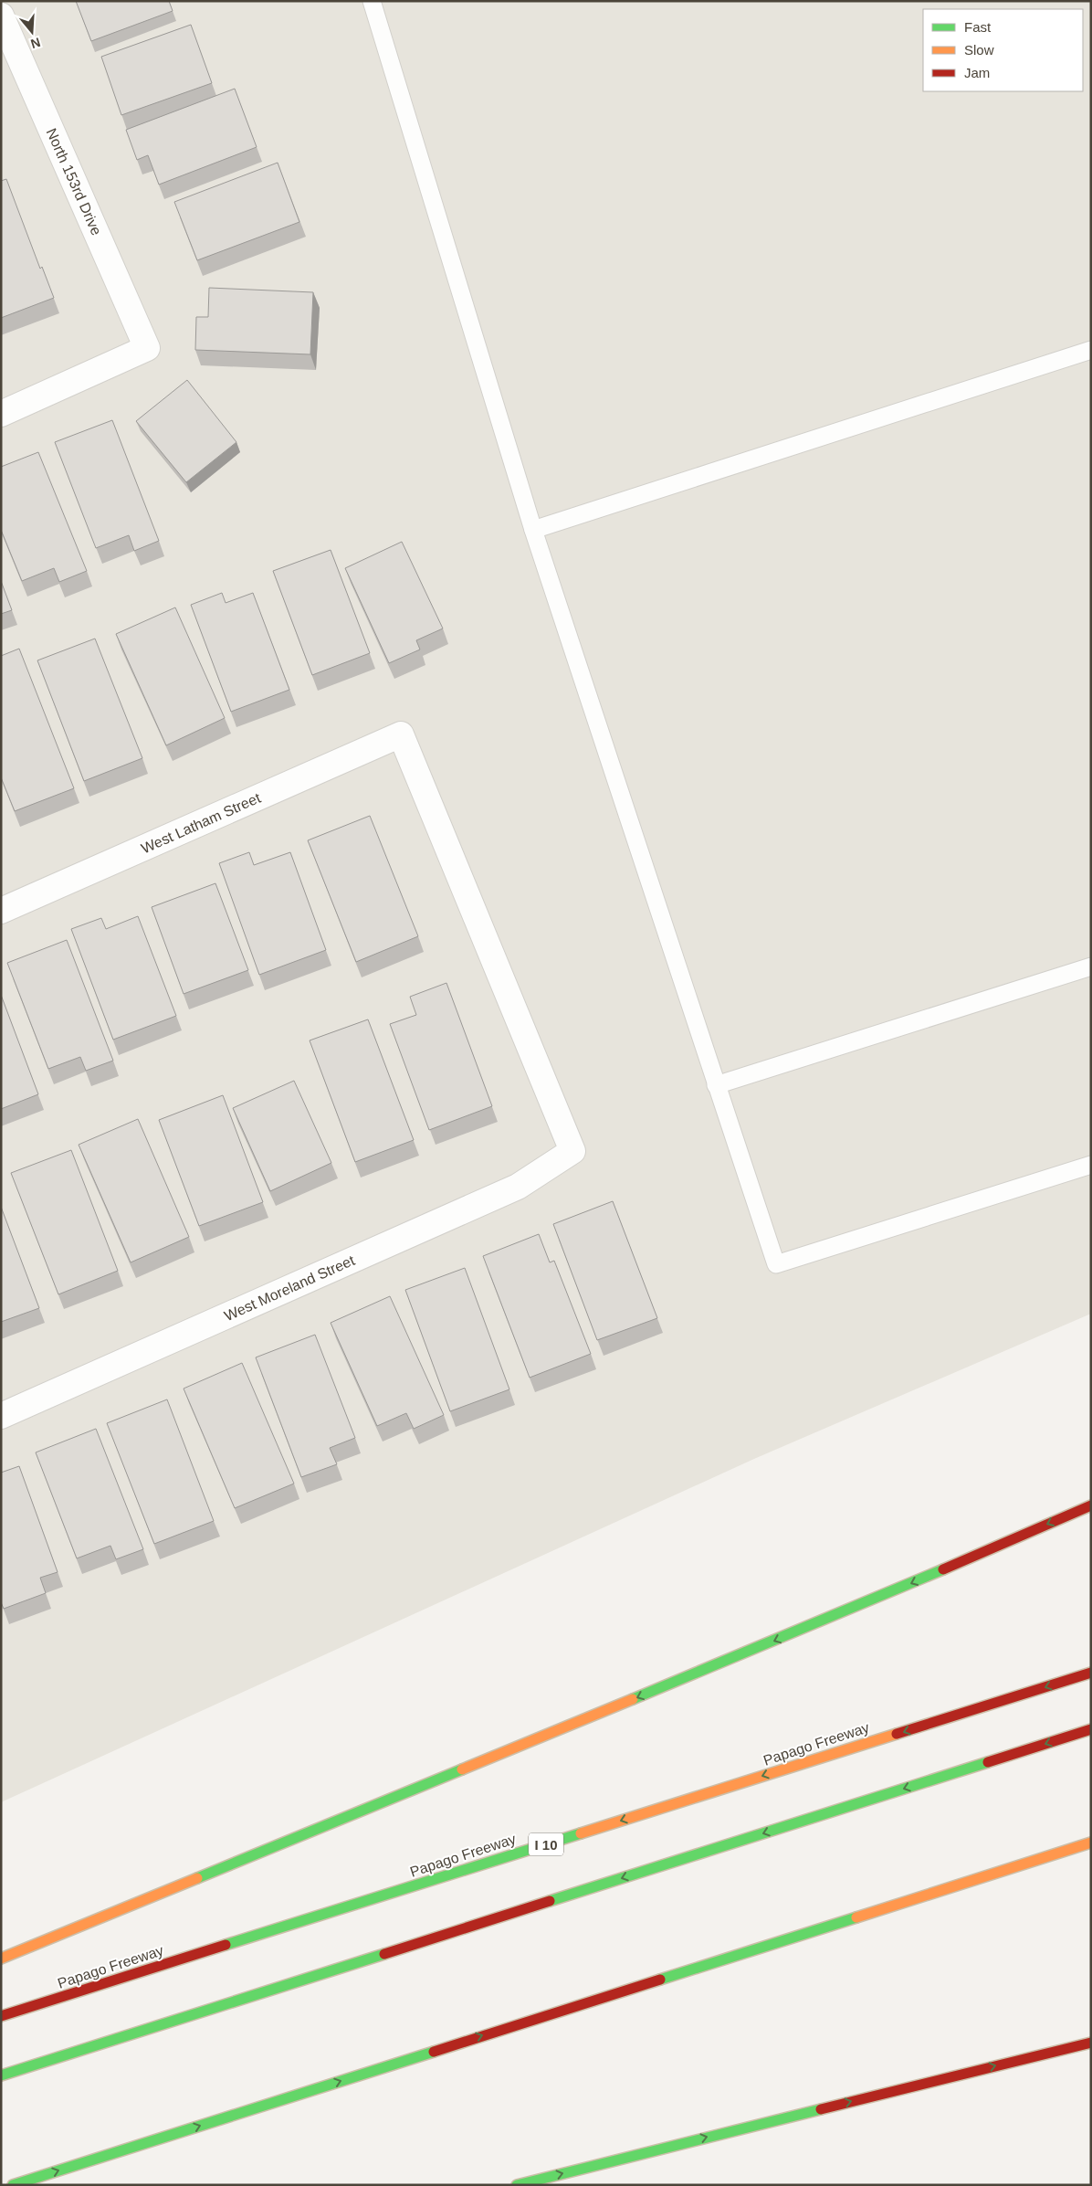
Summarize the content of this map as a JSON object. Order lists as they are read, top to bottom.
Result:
{
  "streets": {
    "highway": ["Papago Freeway", "I 10"],
    "street": ["North 153rd Drive", "West Latham Street", "West Moreland Street"]
  },
  "crossings": [
    ["West Latham Street", "West Moreland Street"]
  ],
  "legend": ["Fast", "Slow", "Jam"],
  "north": "bottom"
}
